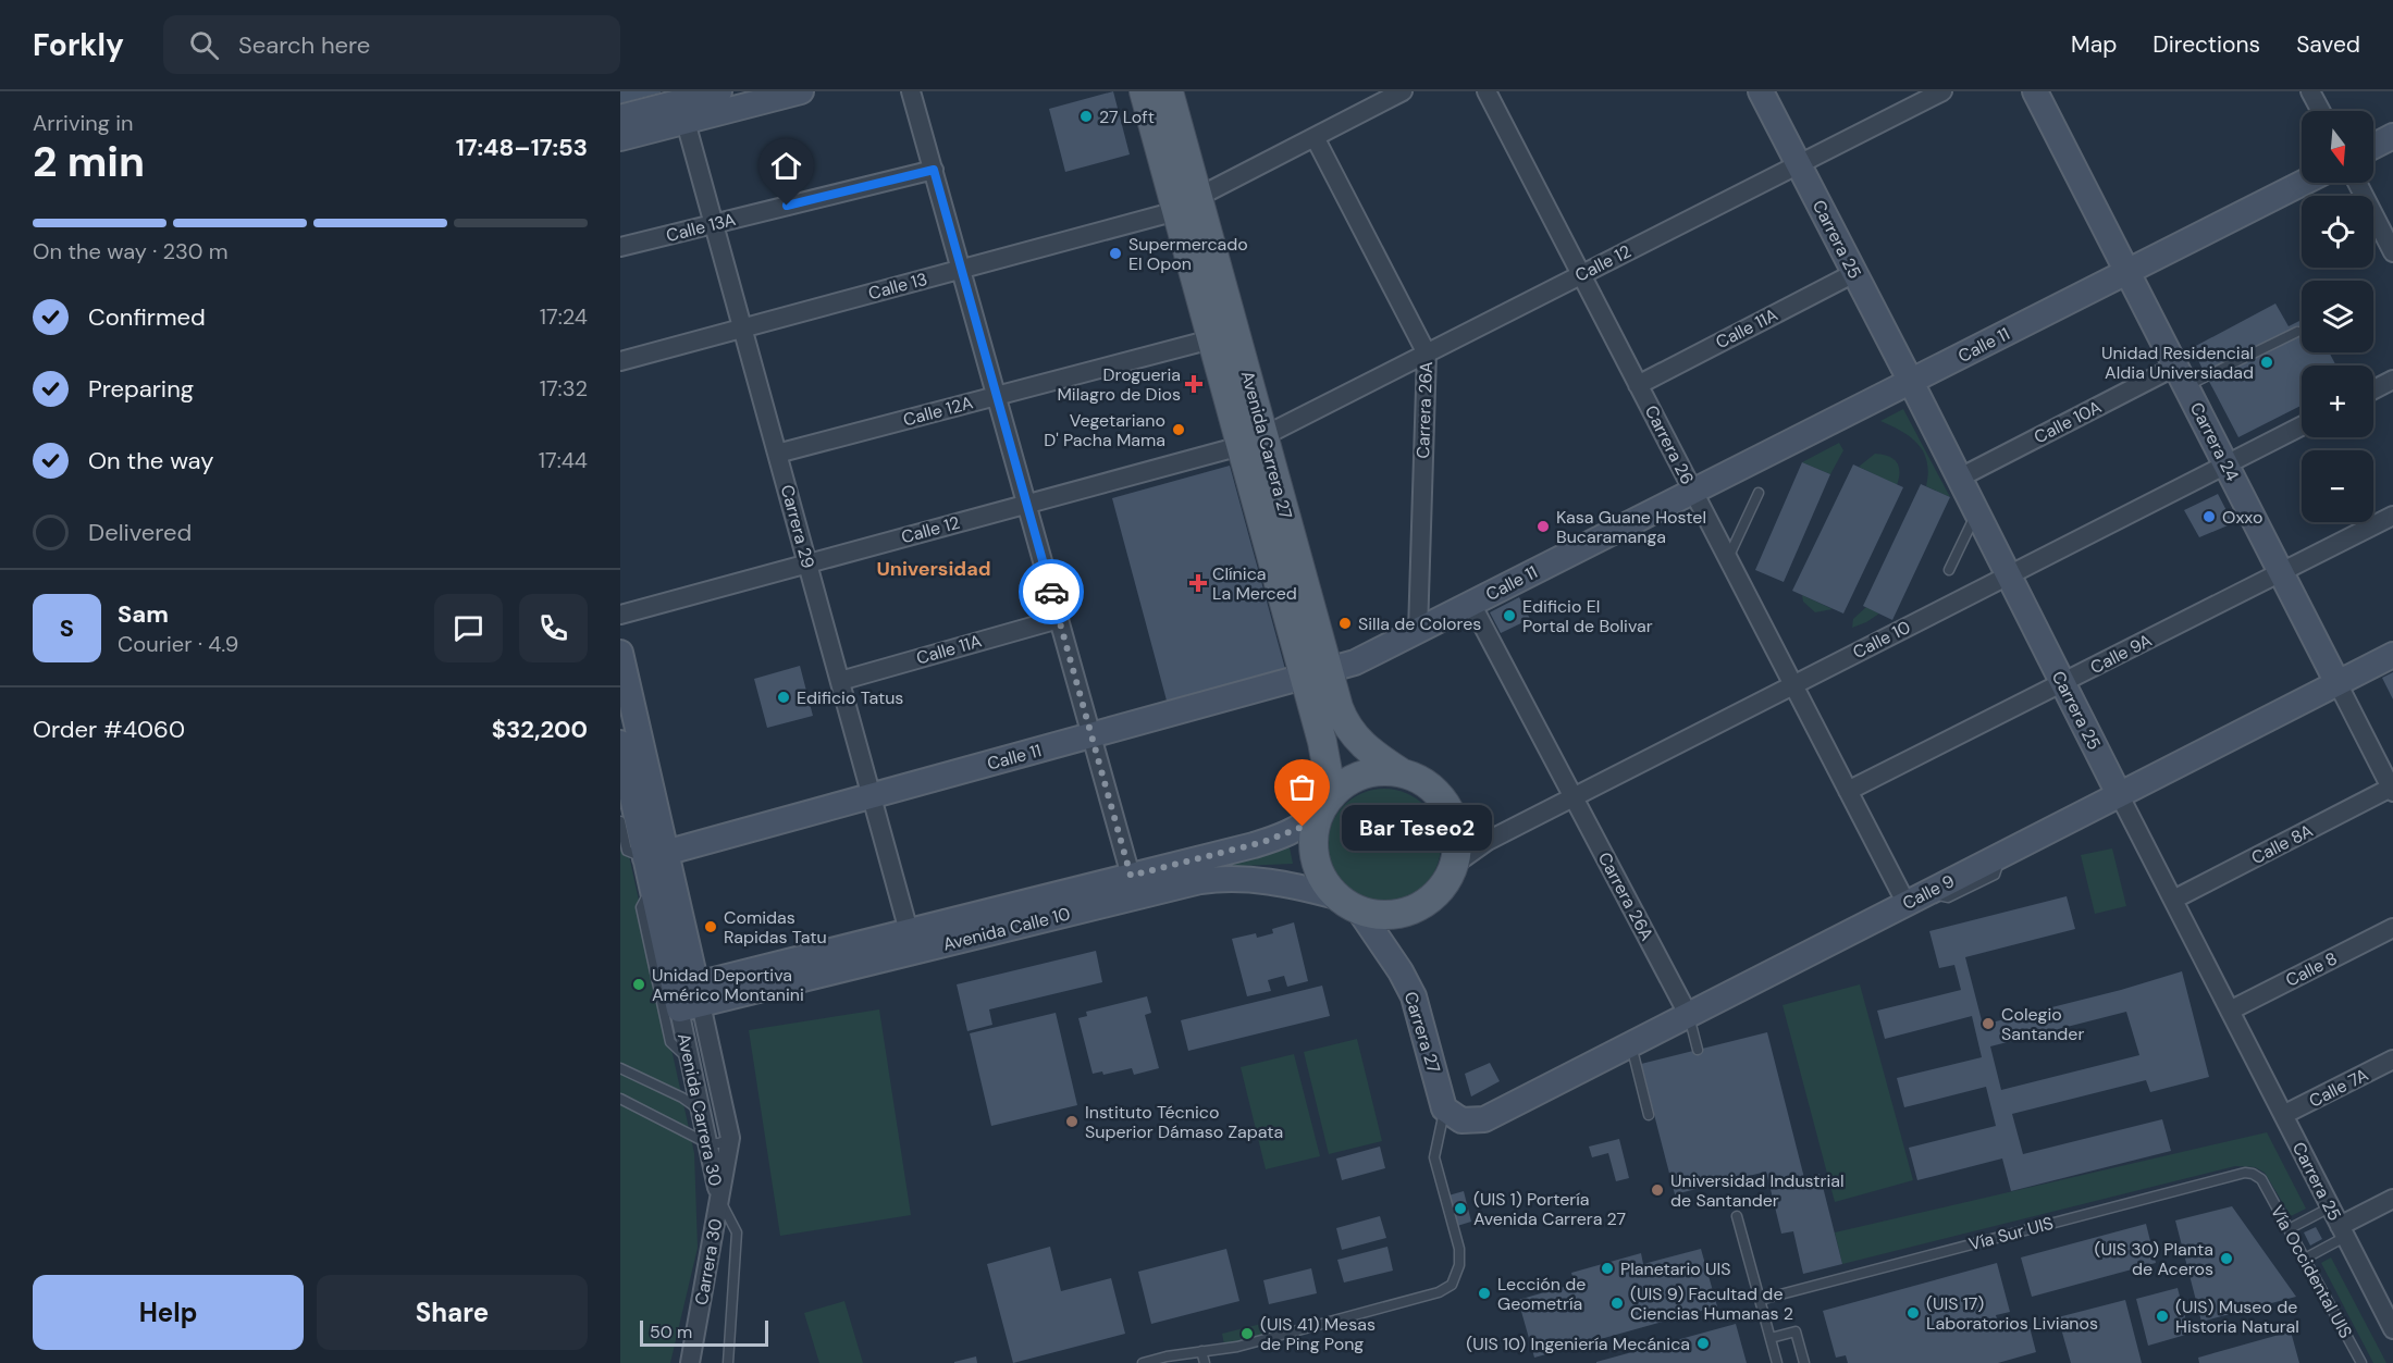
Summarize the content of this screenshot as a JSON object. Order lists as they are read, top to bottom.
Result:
{
  "streets": {
    "main road": ["Avenida Carrera 27"],
    "street": [
      "Calle 13A",
      "Carrera 25",
      "Calle 12",
      "Calle 13",
      "Calle 11A",
      "Calle 11",
      "Carrera 26A",
      "Calle 12A",
      "Calle 10A",
      "Carrera 24",
      "Carrera 26",
      "Carrera 29",
      "Calle 10",
      "Calle 9A",
      "Calle 8A",
      "Calle 9",
      "Avenida Calle 10",
      "Calle 8",
      "Carrera 27",
      "Calle 7A",
      "Avenida Carrera 30",
      "Carrera 30"
    ],
    "lane": ["Vía Sur UIS", "Vía Occidental UIS"]
  },
  "crossings": [
    ["Calle 13A", "Carrera 29"],
    ["Carrera 25", "Calle 12"],
    ["Carrera 25", "Calle 11A"],
    ["Carrera 25", "Calle 11"],
    ["Carrera 25", "Calle 10A"],
    ["Carrera 25", "Calle 10"],
    ["Carrera 25", "Calle 9A"],
    ["Carrera 25", "Calle 8A"],
    ["Carrera 25", "Calle 9"],
    ["Carrera 25", "Calle 8"],
    ["Carrera 25", "Calle 7A"],
    ["Calle 12", "Carrera 26A"],
    ["Calle 12", "Avenida Carrera 27"],
    ["Calle 12", "Carrera 26"],
    ["Calle 12", "Carrera 29"],
    ["Calle 13", "Carrera 26A"],
    ["Calle 13", "Avenida Carrera 27"],
    ["Calle 13", "Carrera 29"],
    ["Calle 11A", "Carrera 26"],
    ["Calle 11A", "Carrera 29"],
    ["Calle 11", "Carrera 26A"],
    ["Calle 11", "Carrera 24"],
    ["Calle 11", "Avenida Carrera 27"],
    ["Calle 11", "Carrera 26"],
    ["Calle 11", "Carrera 29"],
    ["Calle 11", "Avenida Carrera 30"],
    ["Carrera 26A", "Calle 10"],
    ["Carrera 26A", "Calle 9"],
    ["Calle 12A", "Avenida Carrera 27"],
    ["Calle 12A", "Carrera 29"],
    ["Calle 10A", "Carrera 24"],
    ["Carrera 24", "Calle 10"],
    ["Carrera 24", "Calle 9A"],
    ["Carrera 24", "Calle 8A"],
    ["Carrera 24", "Calle 9"],
    ["Avenida Carrera 27", "Calle 10"],
    ["Avenida Carrera 27", "Avenida Calle 10"],
    ["Avenida Carrera 27", "Carrera 27"],
    ["Carrera 26", "Calle 10"],
    ["Carrera 26", "Calle 9A"],
    ["Carrera 26", "Calle 9"],
    ["Carrera 29", "Avenida Calle 10"],
    ["Calle 10", "Avenida Calle 10"],
    ["Calle 10", "Carrera 27"],
    ["Calle 9", "Carrera 27"],
    ["Avenida Calle 10", "Carrera 27"],
    ["Avenida Calle 10", "Avenida Carrera 30"],
    ["Avenida Carrera 30", "Carrera 30"],
    ["Vía Sur UIS", "Vía Occidental UIS"]
  ],
  "districts": ["Universidad"],
  "places": {
    "other": [
      "27 Loft",
      "Supermercado El Opon",
      "Unidad Residencial Aldia Universiadad",
      "Vegetariano D' Pacha Mama",
      "Oxxo",
      "Kasa Guane Hostel Bucaramanga",
      "Edificio El Portal de Bolivar",
      "Silla de Colores",
      "Edificio Tatus",
      "Bar Teseo2",
      "Comidas Rapidas Tatu",
      "Unidad Deportiva Américo Montanini",
      "Colegio Santander",
      "Instituto Técnico Superior Dámaso Zapata",
      "Universidad Industrial de Santander",
      "(UIS 1) Portería Avenida Carrera 27",
      "(UIS 30) Planta de Aceros",
      "Planetario UIS",
      "Lección de Geometría",
      "(UIS 9) Facultad de Ciencias Humanas 2",
      "(UIS 17) Laboratorios Livianos",
      "(UIS) Museo de Historia Natural",
      "(UIS 41) Mesas de Ping Pong",
      "(UIS 10) Ingeniería Mecánica"
    ],
    "health": ["Drogueria Milagro de Dios", "Clínica La Merced"]
  },
  "scale_bar": "50 m",
  "north": "bottom",
  "page": {
    "header": "Forkly",
    "search": "Search here",
    "nav": ["Map", "Directions", "Saved"],
    "heading": ["2 min", "Arriving in", "17:48–17:53"],
    "panel": [
      "Sam",
      "Courier · 4.9",
      "Order #4060",
      "$32,200"
    ],
    "map_buttons": ["+", "−"],
    "bar": "On the way · 230 m",
    "list": [
      ["Confirmed", "17:24"],
      ["Preparing", "17:32"],
      ["On the way", "17:44"],
      "Delivered"
    ],
    "round": "S",
    "bubble": "Bar Teseo2",
    "buttons": ["Help", "Share"],
    "scale": "50 m"
  }
}
